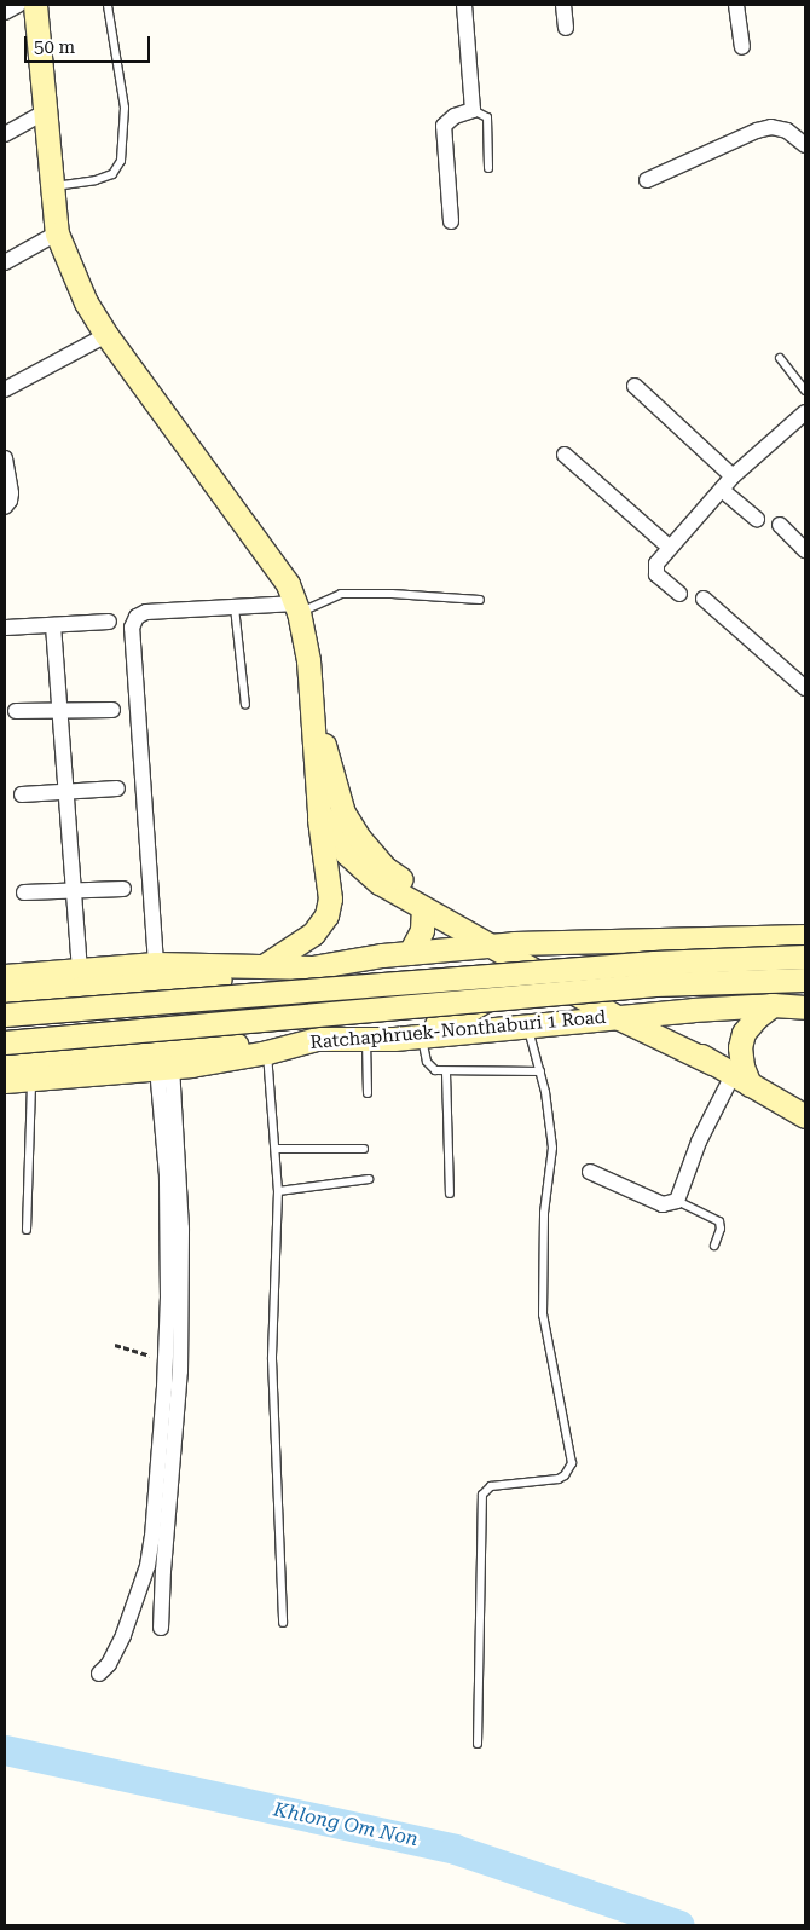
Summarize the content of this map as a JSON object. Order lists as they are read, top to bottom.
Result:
{
  "streets": {
    "street": ["Ratchaphruek-Nonthaburi 1 Road"]
  },
  "water": ["Khlong Om Non"],
  "scale_bar": "50 m"
}
